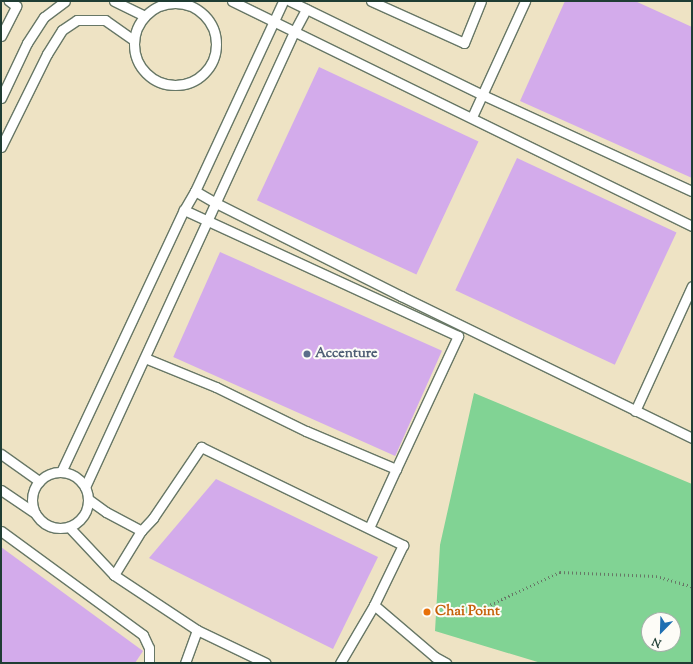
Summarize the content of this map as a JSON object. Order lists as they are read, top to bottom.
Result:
{
  "places": ["Accenture", "Chai Point"],
  "north": "bottom left"
}
